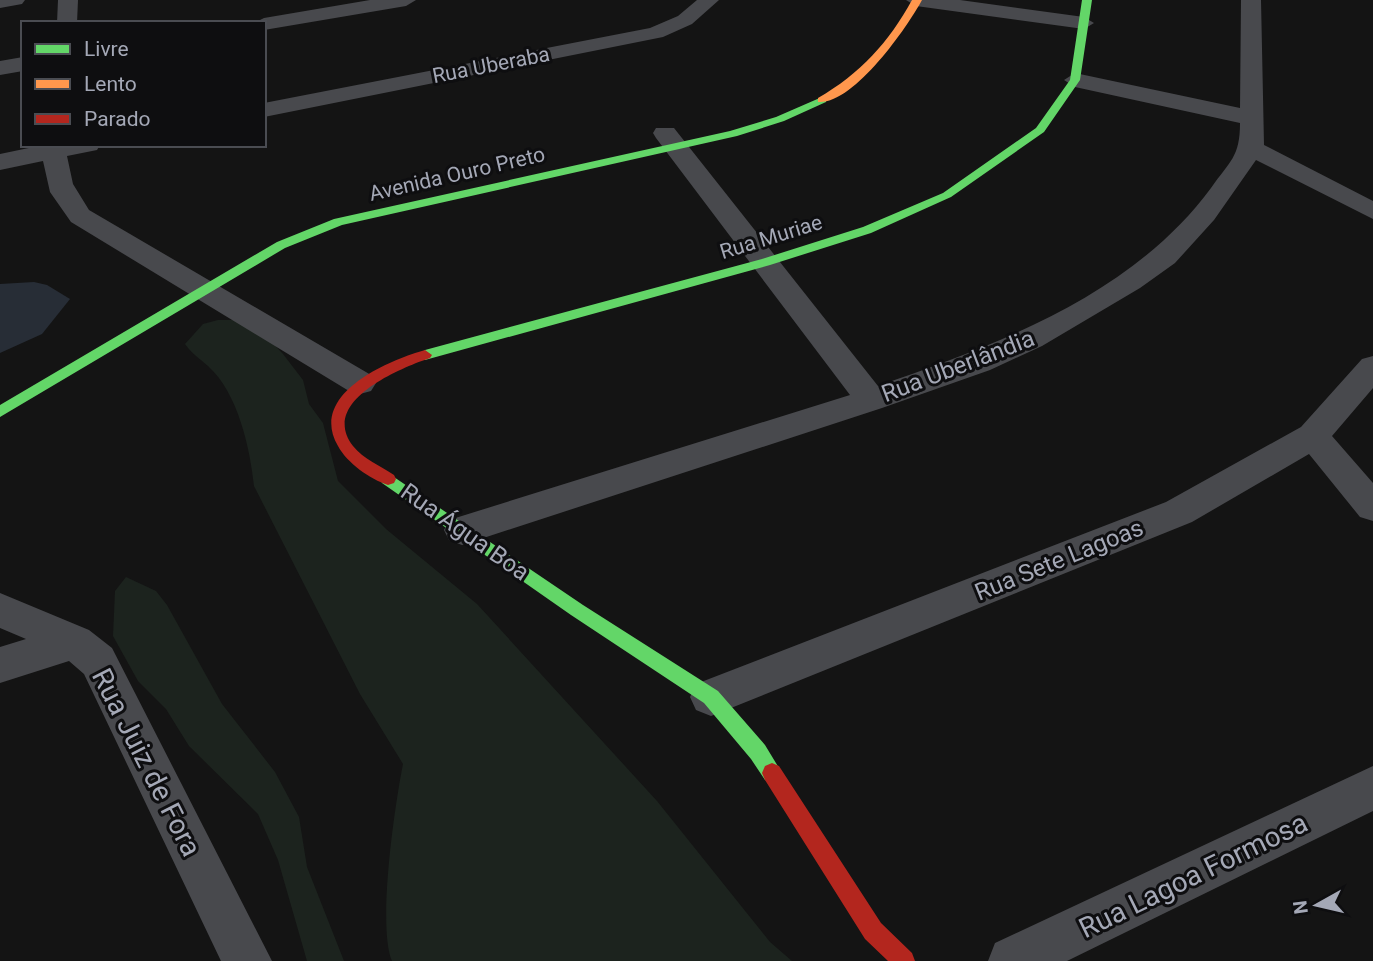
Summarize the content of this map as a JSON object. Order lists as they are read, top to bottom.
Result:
{
  "streets": {
    "street": [
      "Rua Uberaba",
      "Avenida Ouro Preto",
      "Rua Muriae",
      "Rua Uberlândia",
      "Rua Água Boa",
      "Rua Sete Lagoas",
      "Rua Juiz de Fora",
      "Rua Lagoa Formosa"
    ]
  },
  "crossings": [
    ["Rua Muriae", "Rua Água Boa"],
    ["Rua Uberlândia", "Rua Água Boa"],
    ["Rua Água Boa", "Rua Sete Lagoas"]
  ],
  "legend": ["Livre", "Lento", "Parado"],
  "north": "left"
}
